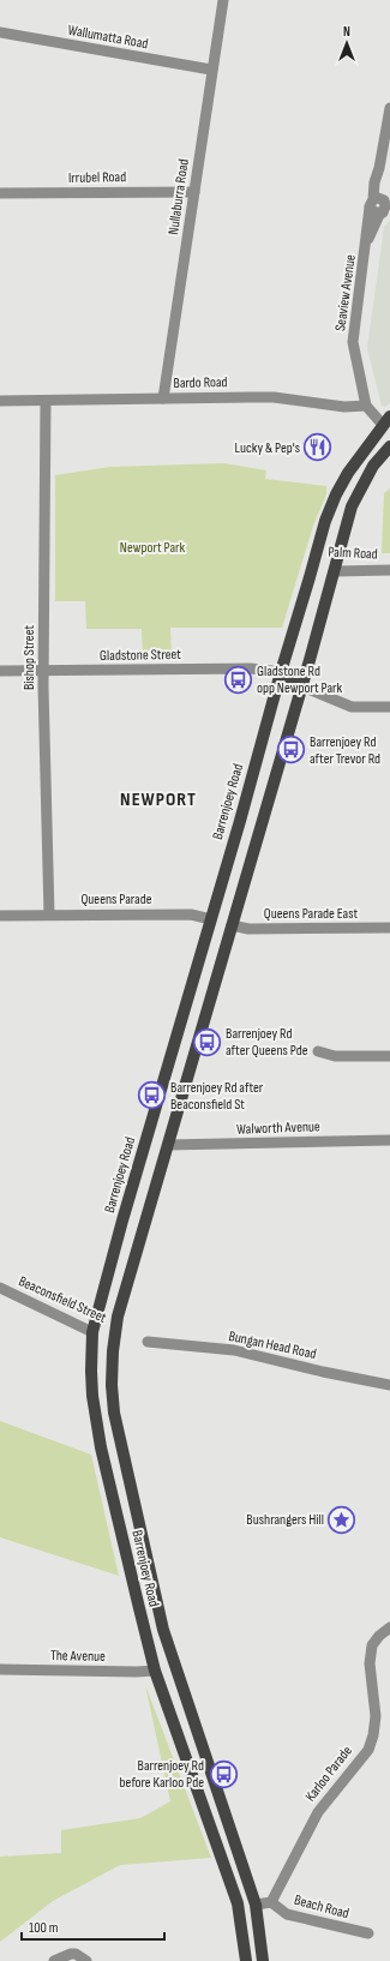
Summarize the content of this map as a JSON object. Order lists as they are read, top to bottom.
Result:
{
  "streets": {
    "main road": [
      "Palm Road",
      "Barrenjoey Road",
      "Queens Parade",
      "Beaconsfield Street"
    ],
    "street": [
      "Wallumatta Road",
      "Irrubel Road",
      "Nullaburra Road",
      "Seaview Avenue",
      "Bardo Road",
      "Gladstone Street",
      "Bishop Street",
      "Queens Parade East",
      "Walworth Avenue",
      "Bungan Head Road",
      "The Avenue",
      "Karloo Parade",
      "Beach Road"
    ]
  },
  "crossings": [
    ["Wallumatta Road", "Nullaburra Road"],
    ["Irrubel Road", "Nullaburra Road"],
    ["Nullaburra Road", "Bardo Road"],
    ["Seaview Avenue", "Bardo Road"],
    ["Bardo Road", "Bishop Street"],
    ["Palm Road", "Barrenjoey Road"],
    ["Gladstone Street", "Bishop Street"],
    ["Gladstone Street", "Barrenjoey Road"],
    ["Bishop Street", "Queens Parade"],
    ["Barrenjoey Road", "Queens Parade"],
    ["Barrenjoey Road", "Queens Parade East"],
    ["Barrenjoey Road", "Walworth Avenue"],
    ["Barrenjoey Road", "Beaconsfield Street"],
    ["Barrenjoey Road", "The Avenue"],
    ["Queens Parade", "Queens Parade East"],
    ["Karloo Parade", "Beach Road"]
  ],
  "districts": ["NEWPORT"],
  "parks": ["Newport Park"],
  "places": {
    "restaurant": ["Lucky & Pep's"],
    "bus stop": [
      "Gladstone Rd opp Newport Park",
      "Barrenjoey Rd after Trevor Rd",
      "Barrenjoey Rd after Queens Pde",
      "Barrenjoey Rd after Beaconsfield St",
      "Barrenjoey Rd before Karloo Pde"
    ],
    "place": ["Bushrangers Hill"]
  },
  "scale_bar": "100 m",
  "north": "top"
}
